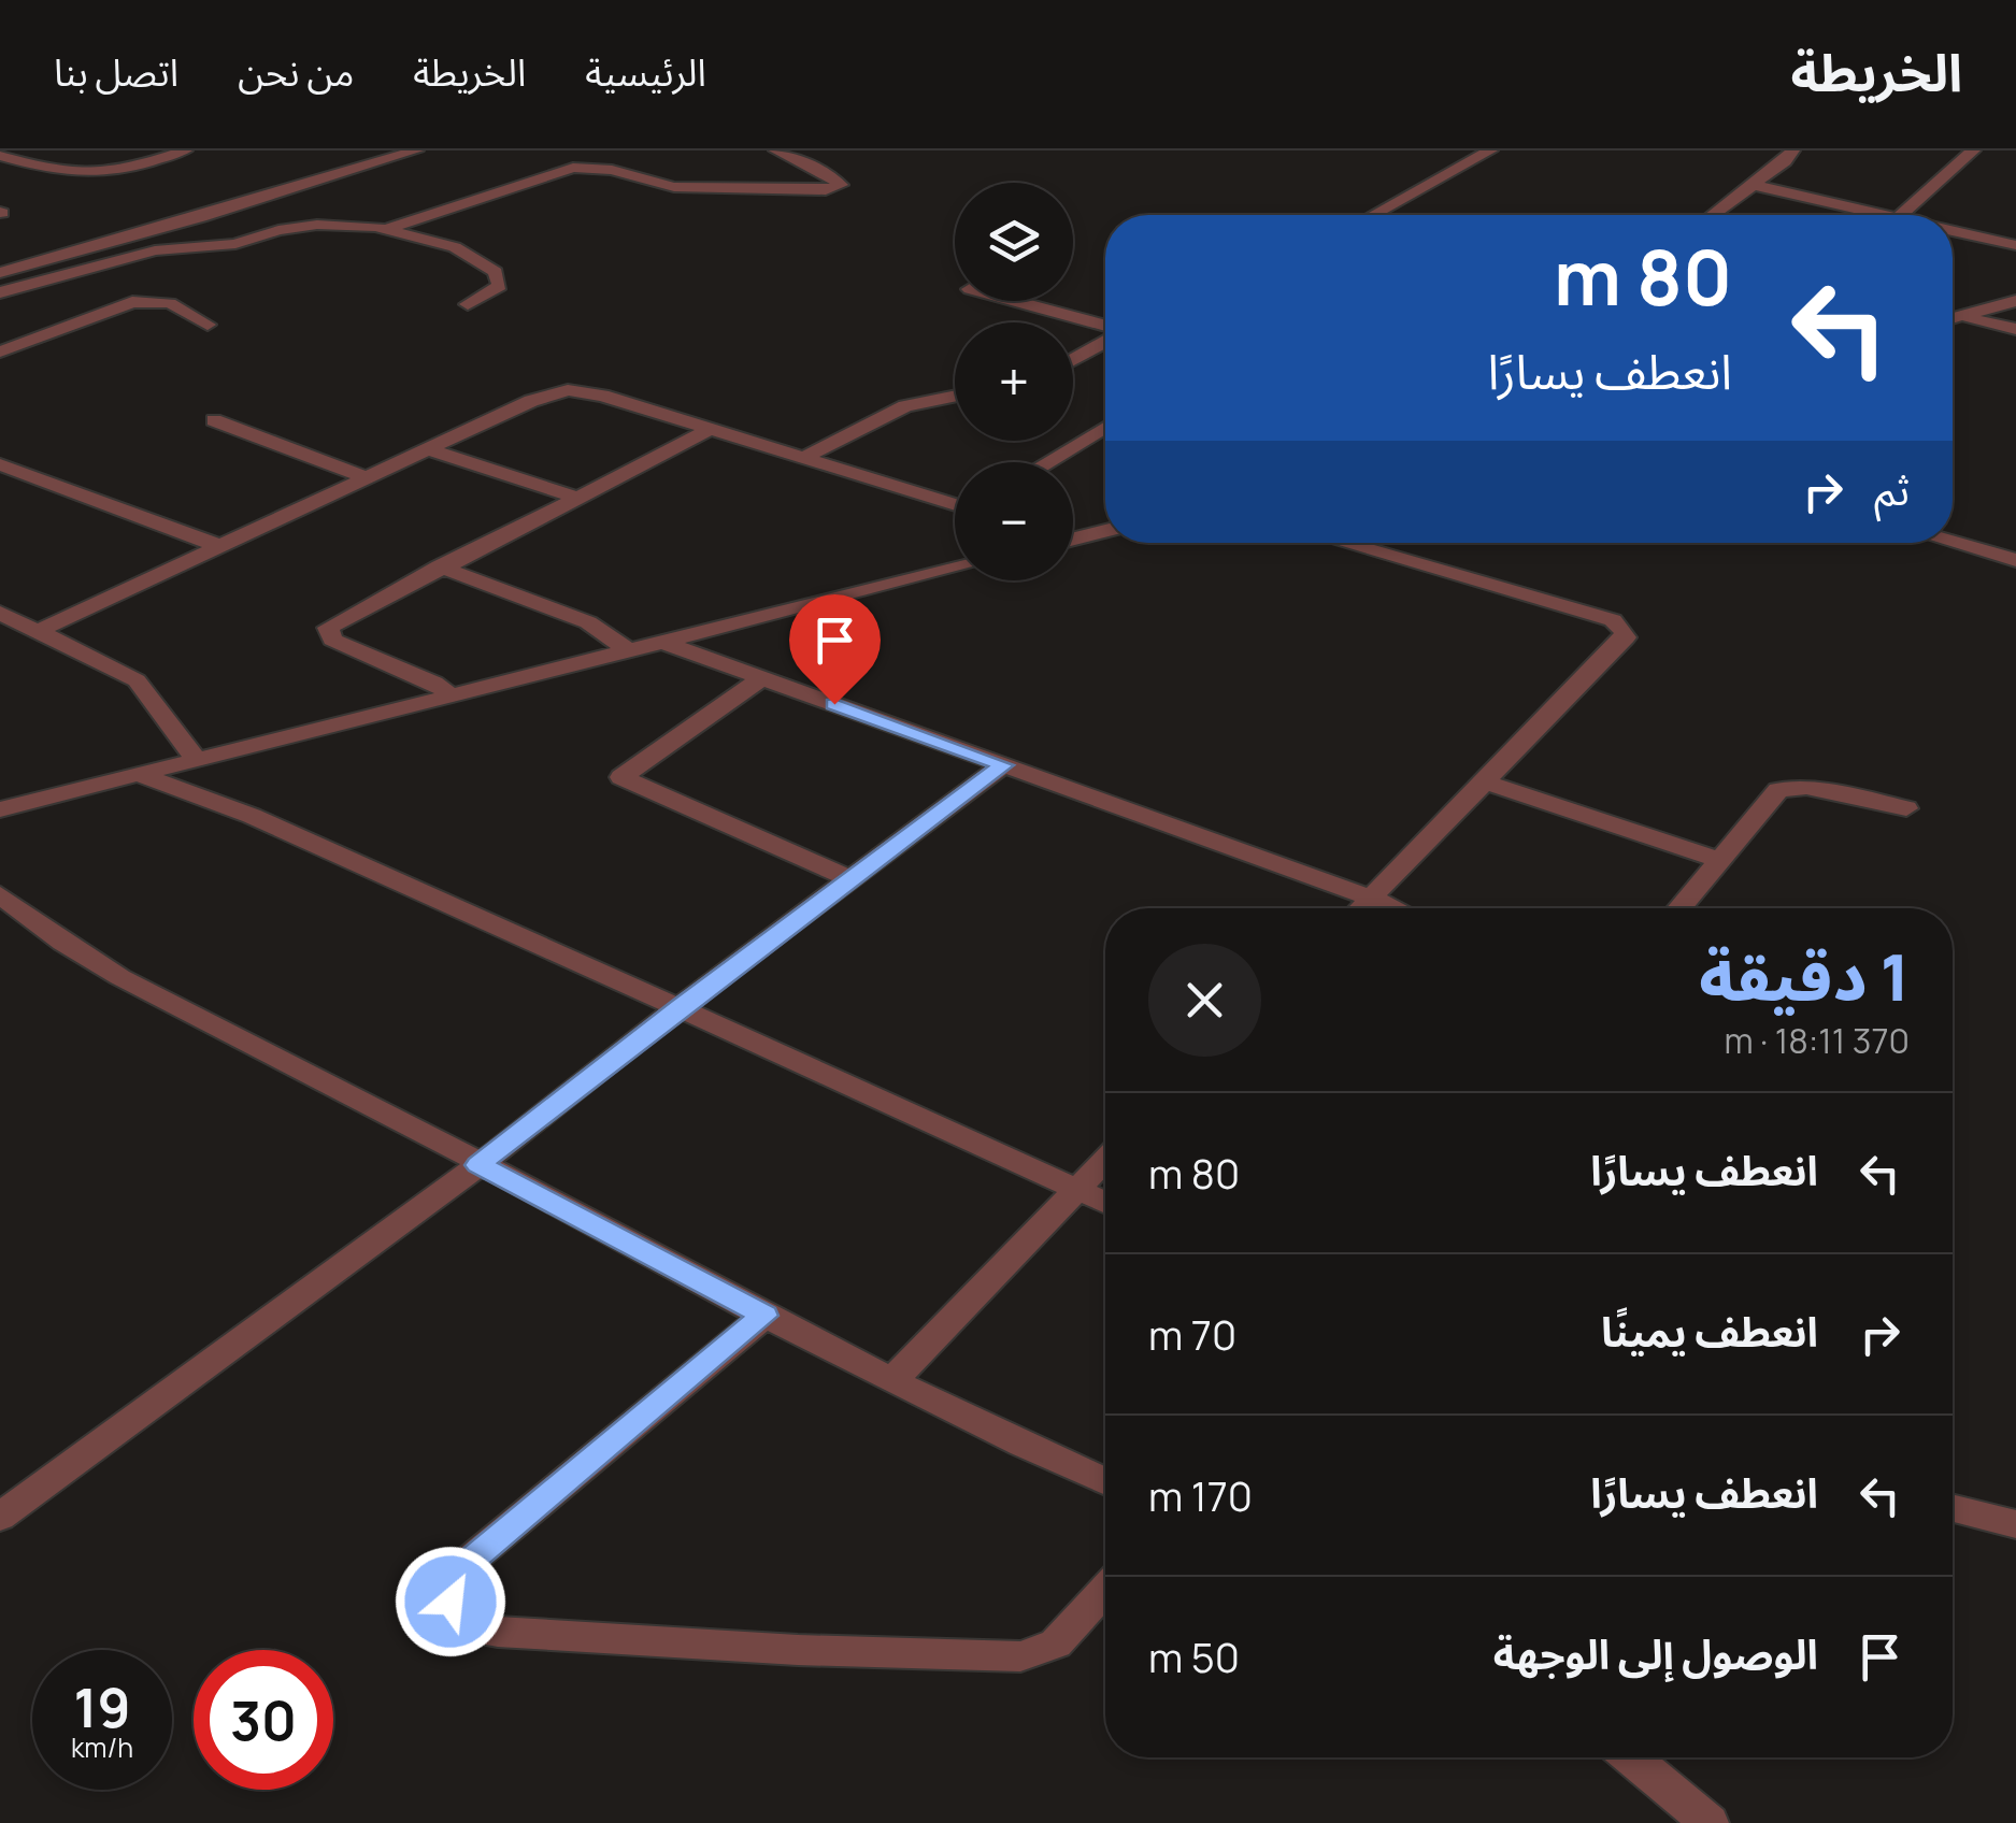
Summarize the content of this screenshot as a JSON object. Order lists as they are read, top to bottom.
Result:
{
  "page": {
    "header": "الخريطة",
    "nav": [
      "الرئيسية",
      "الخريطة",
      "من نحن",
      "اتصل بنا"
    ],
    "map_buttons": ["+", "−"],
    "turn": ["80 m", "انعطف يسارًا"],
    "then": "ثم",
    "heading": ["1 دقيقة", "370 m · 18:11"],
    "list": [
      {
        "name": "انعطف يسارًا",
        "value": "80 m"
      },
      {
        "name": "انعطف يمينًا",
        "value": "70 m"
      },
      {
        "name": "انعطف يسارًا",
        "value": "170 m"
      },
      {
        "name": "الوصول إلى الوجهة",
        "value": "50 m"
      }
    ],
    "speed": "19 km/h",
    "limit": "30"
  }
}
